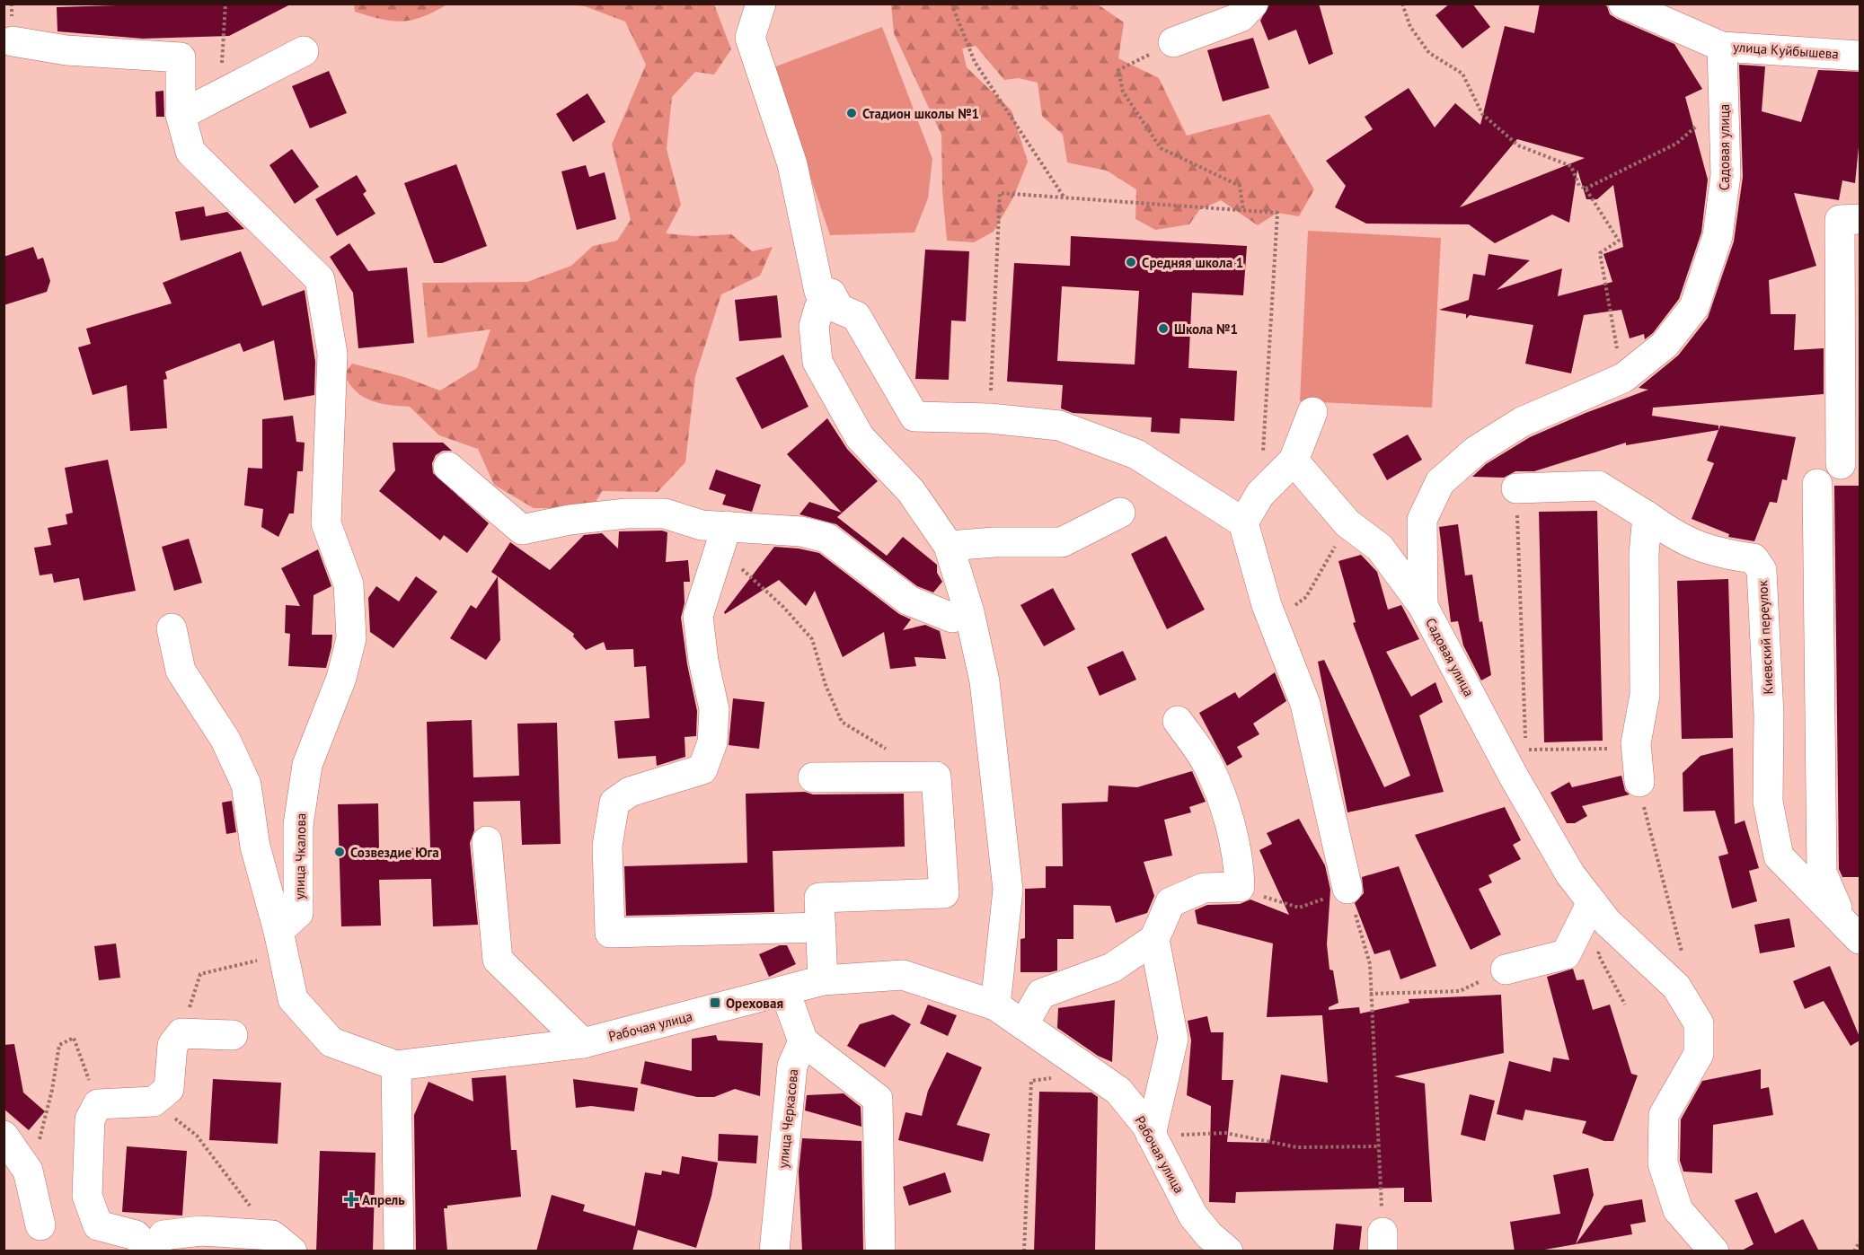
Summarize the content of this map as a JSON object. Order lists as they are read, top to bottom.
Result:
{
  "streets": {
    "street": [
      "улица Куйбышева",
      "Садовая улица",
      "Киевский переулок",
      "улица Чкалова",
      "Рабочая улица",
      "улица Черкасова"
    ]
  },
  "crossings": [
    ["улица Куйбышева", "Садовая улица"]
  ],
  "places": {
    "other": [
      "Стадион школы №1",
      "Средняя школа 1",
      "Школа №1",
      "Созвездие Юга"
    ],
    "transit": ["Ореховая"],
    "health": ["Апрель"]
  }
}
